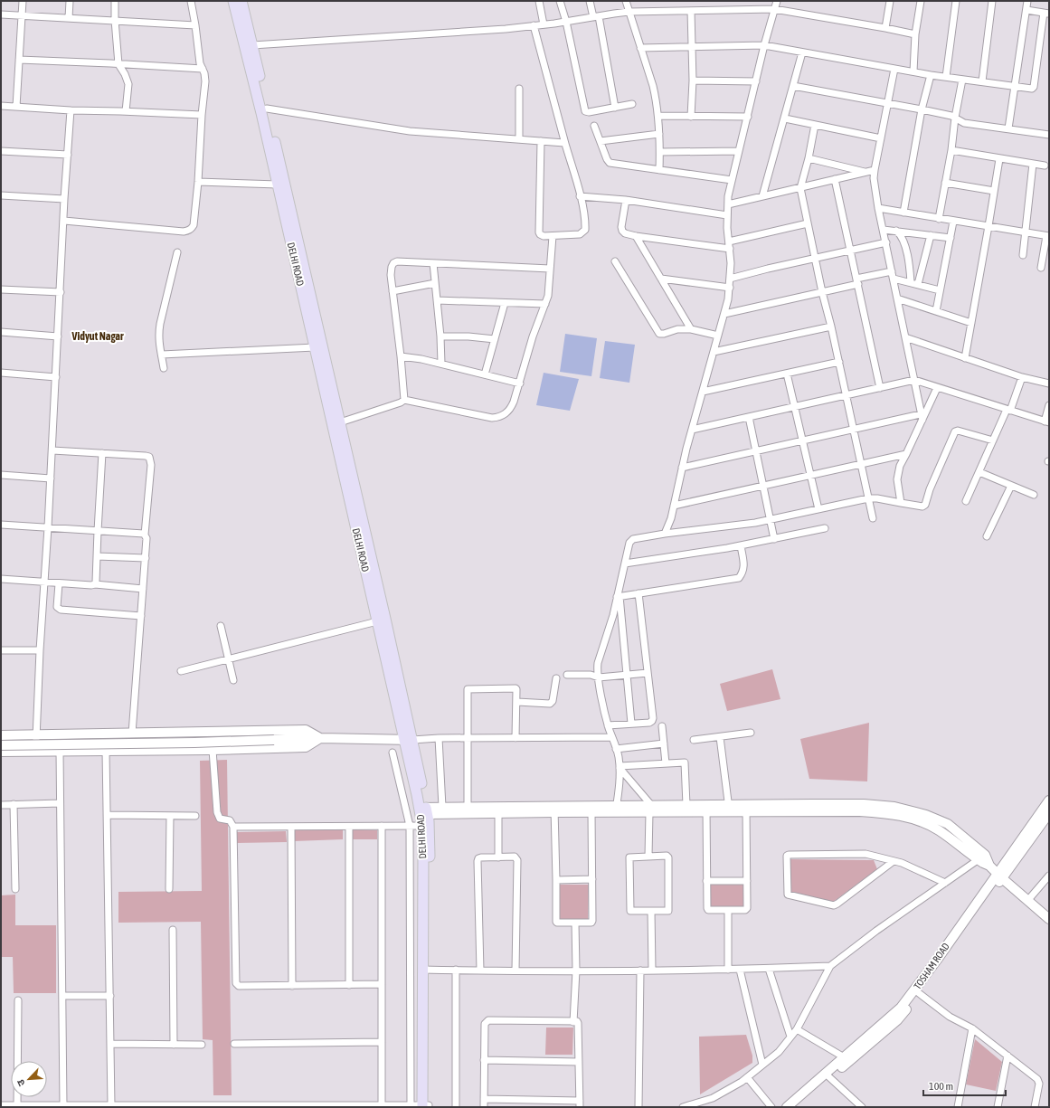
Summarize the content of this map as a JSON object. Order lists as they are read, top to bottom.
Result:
{
  "streets": {
    "main road": ["DELHI ROAD", "TOSHAM ROAD"]
  },
  "districts": ["Vidyut Nagar"],
  "scale_bar": "100 m",
  "north": "bottom left"
}
